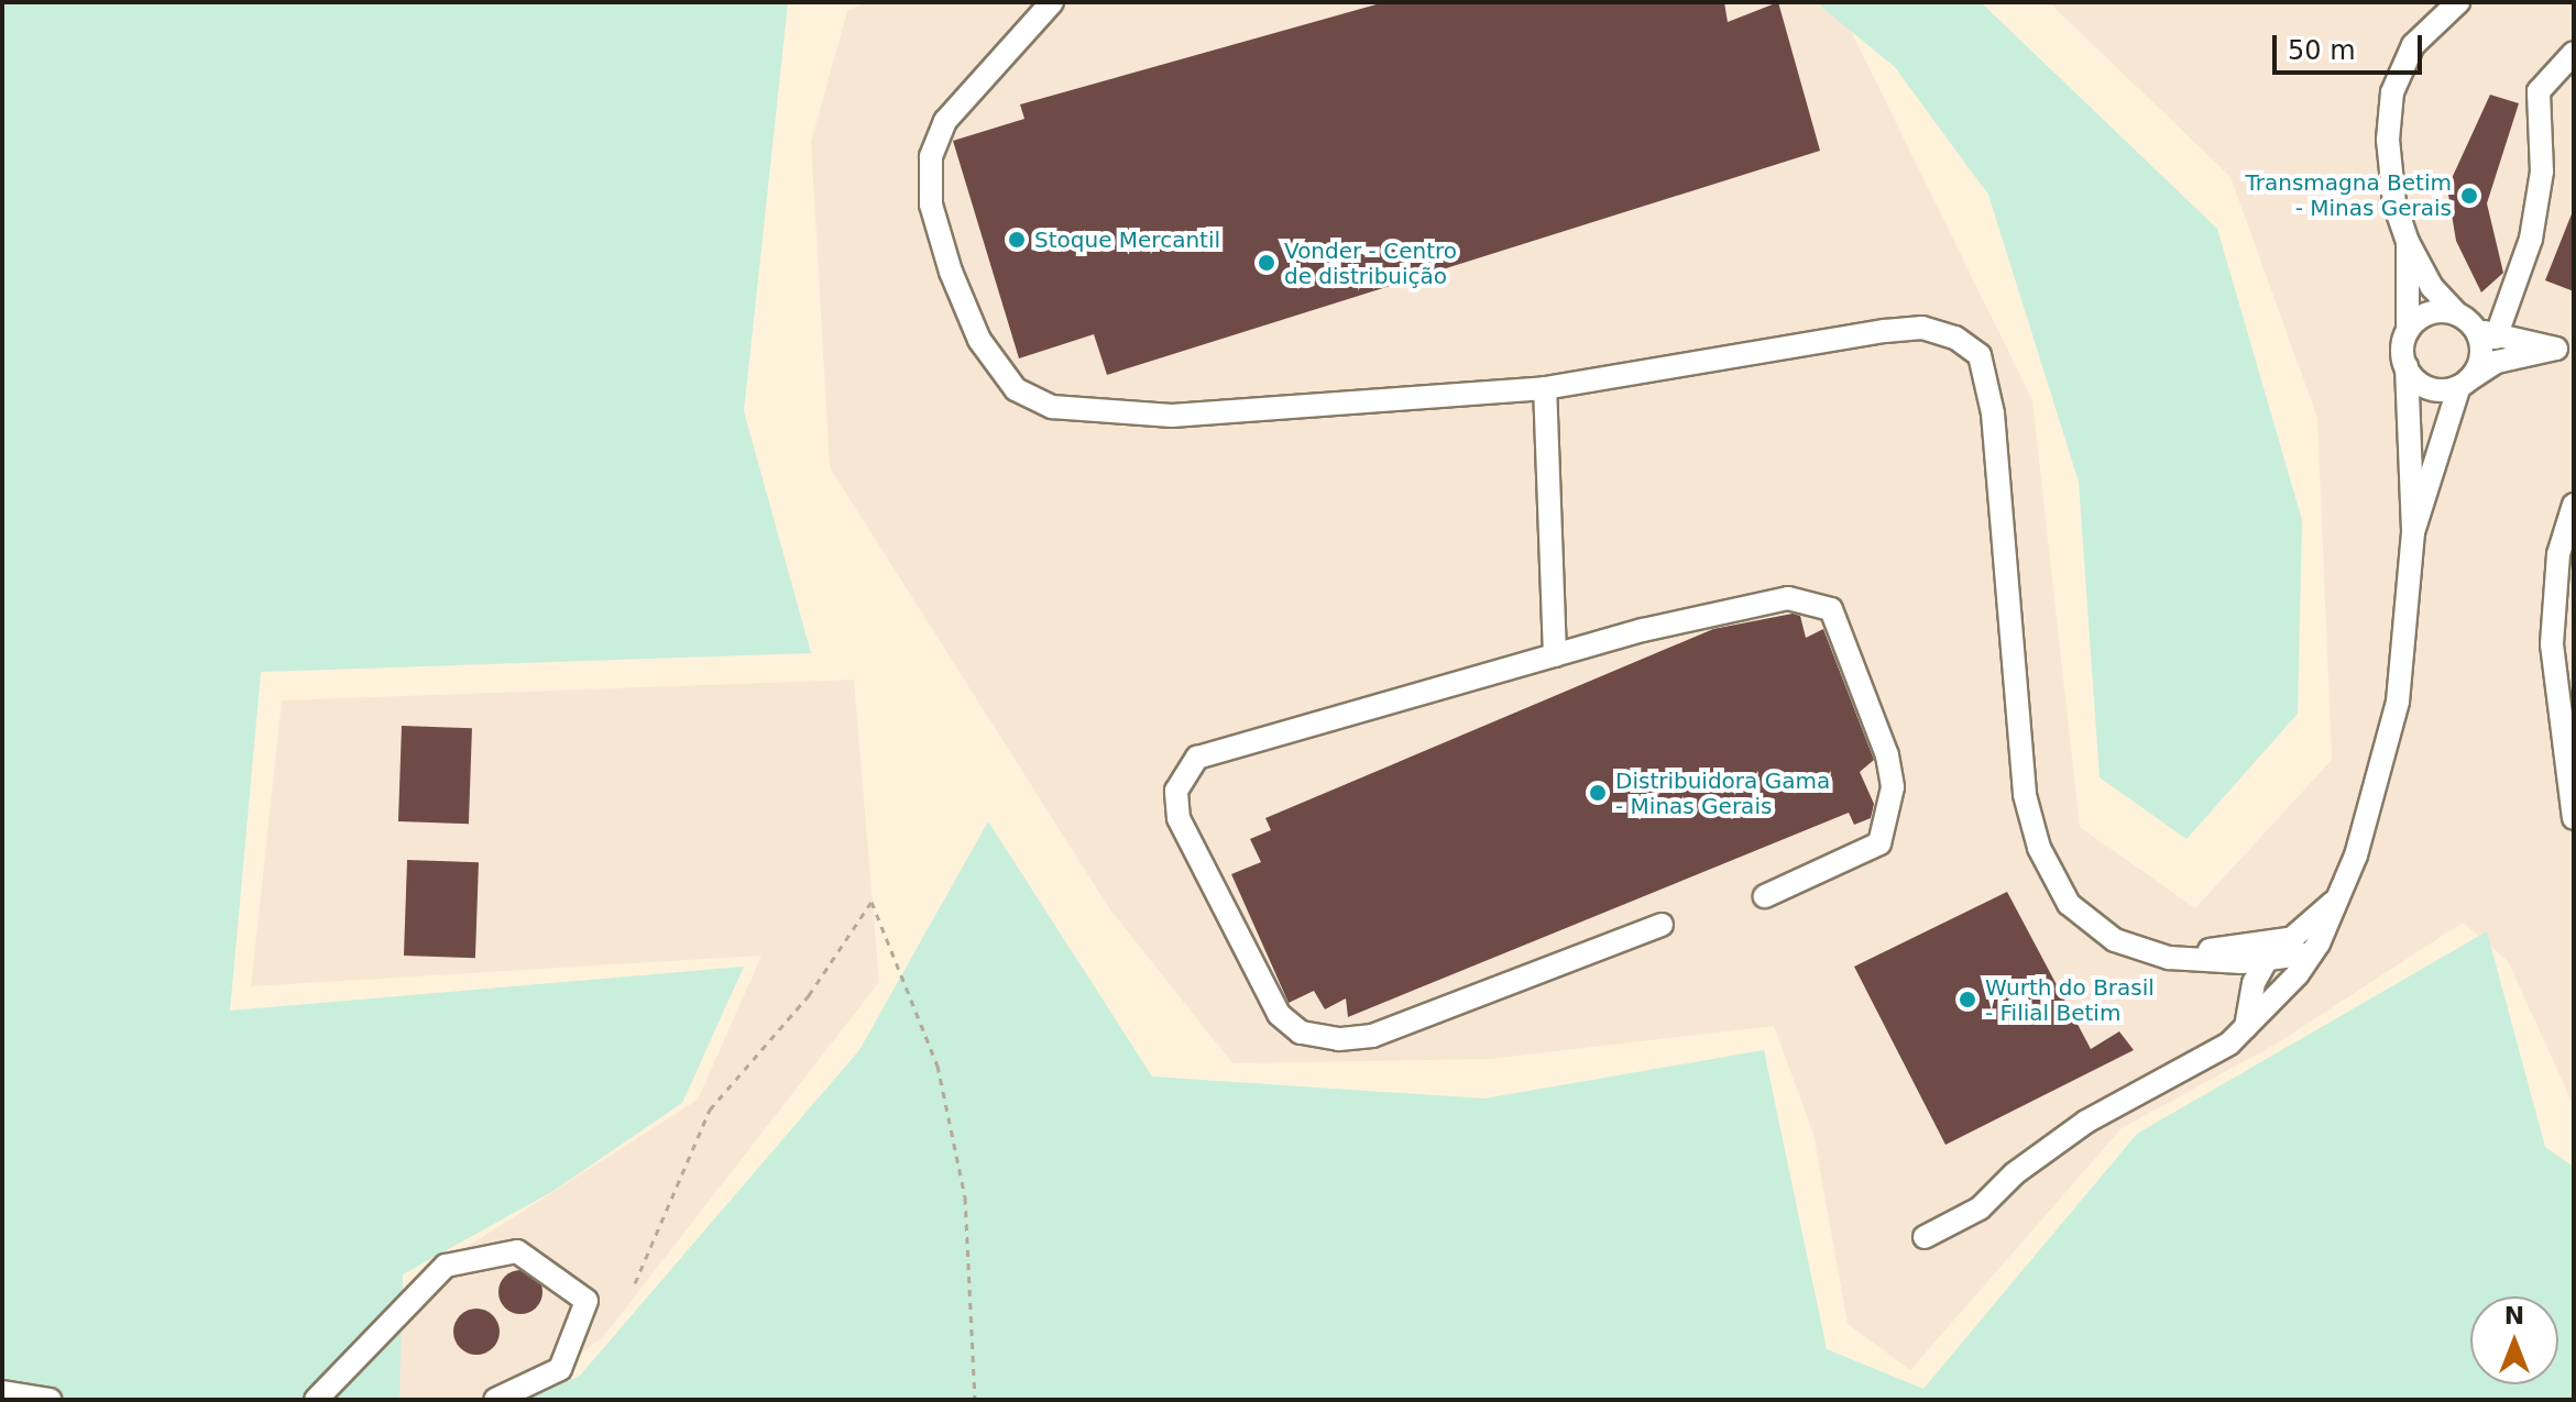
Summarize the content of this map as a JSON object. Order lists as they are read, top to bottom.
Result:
{
  "places": [
    "Transmagna Betim - Minas Gerais",
    "Stoque Mercantil",
    "Vonder - Centro de distribuição",
    "Distribuidora Gama - Minas Gerais",
    "Wurth do Brasil - Filial Betim"
  ],
  "scale_bar": "50 m",
  "north": "top"
}
